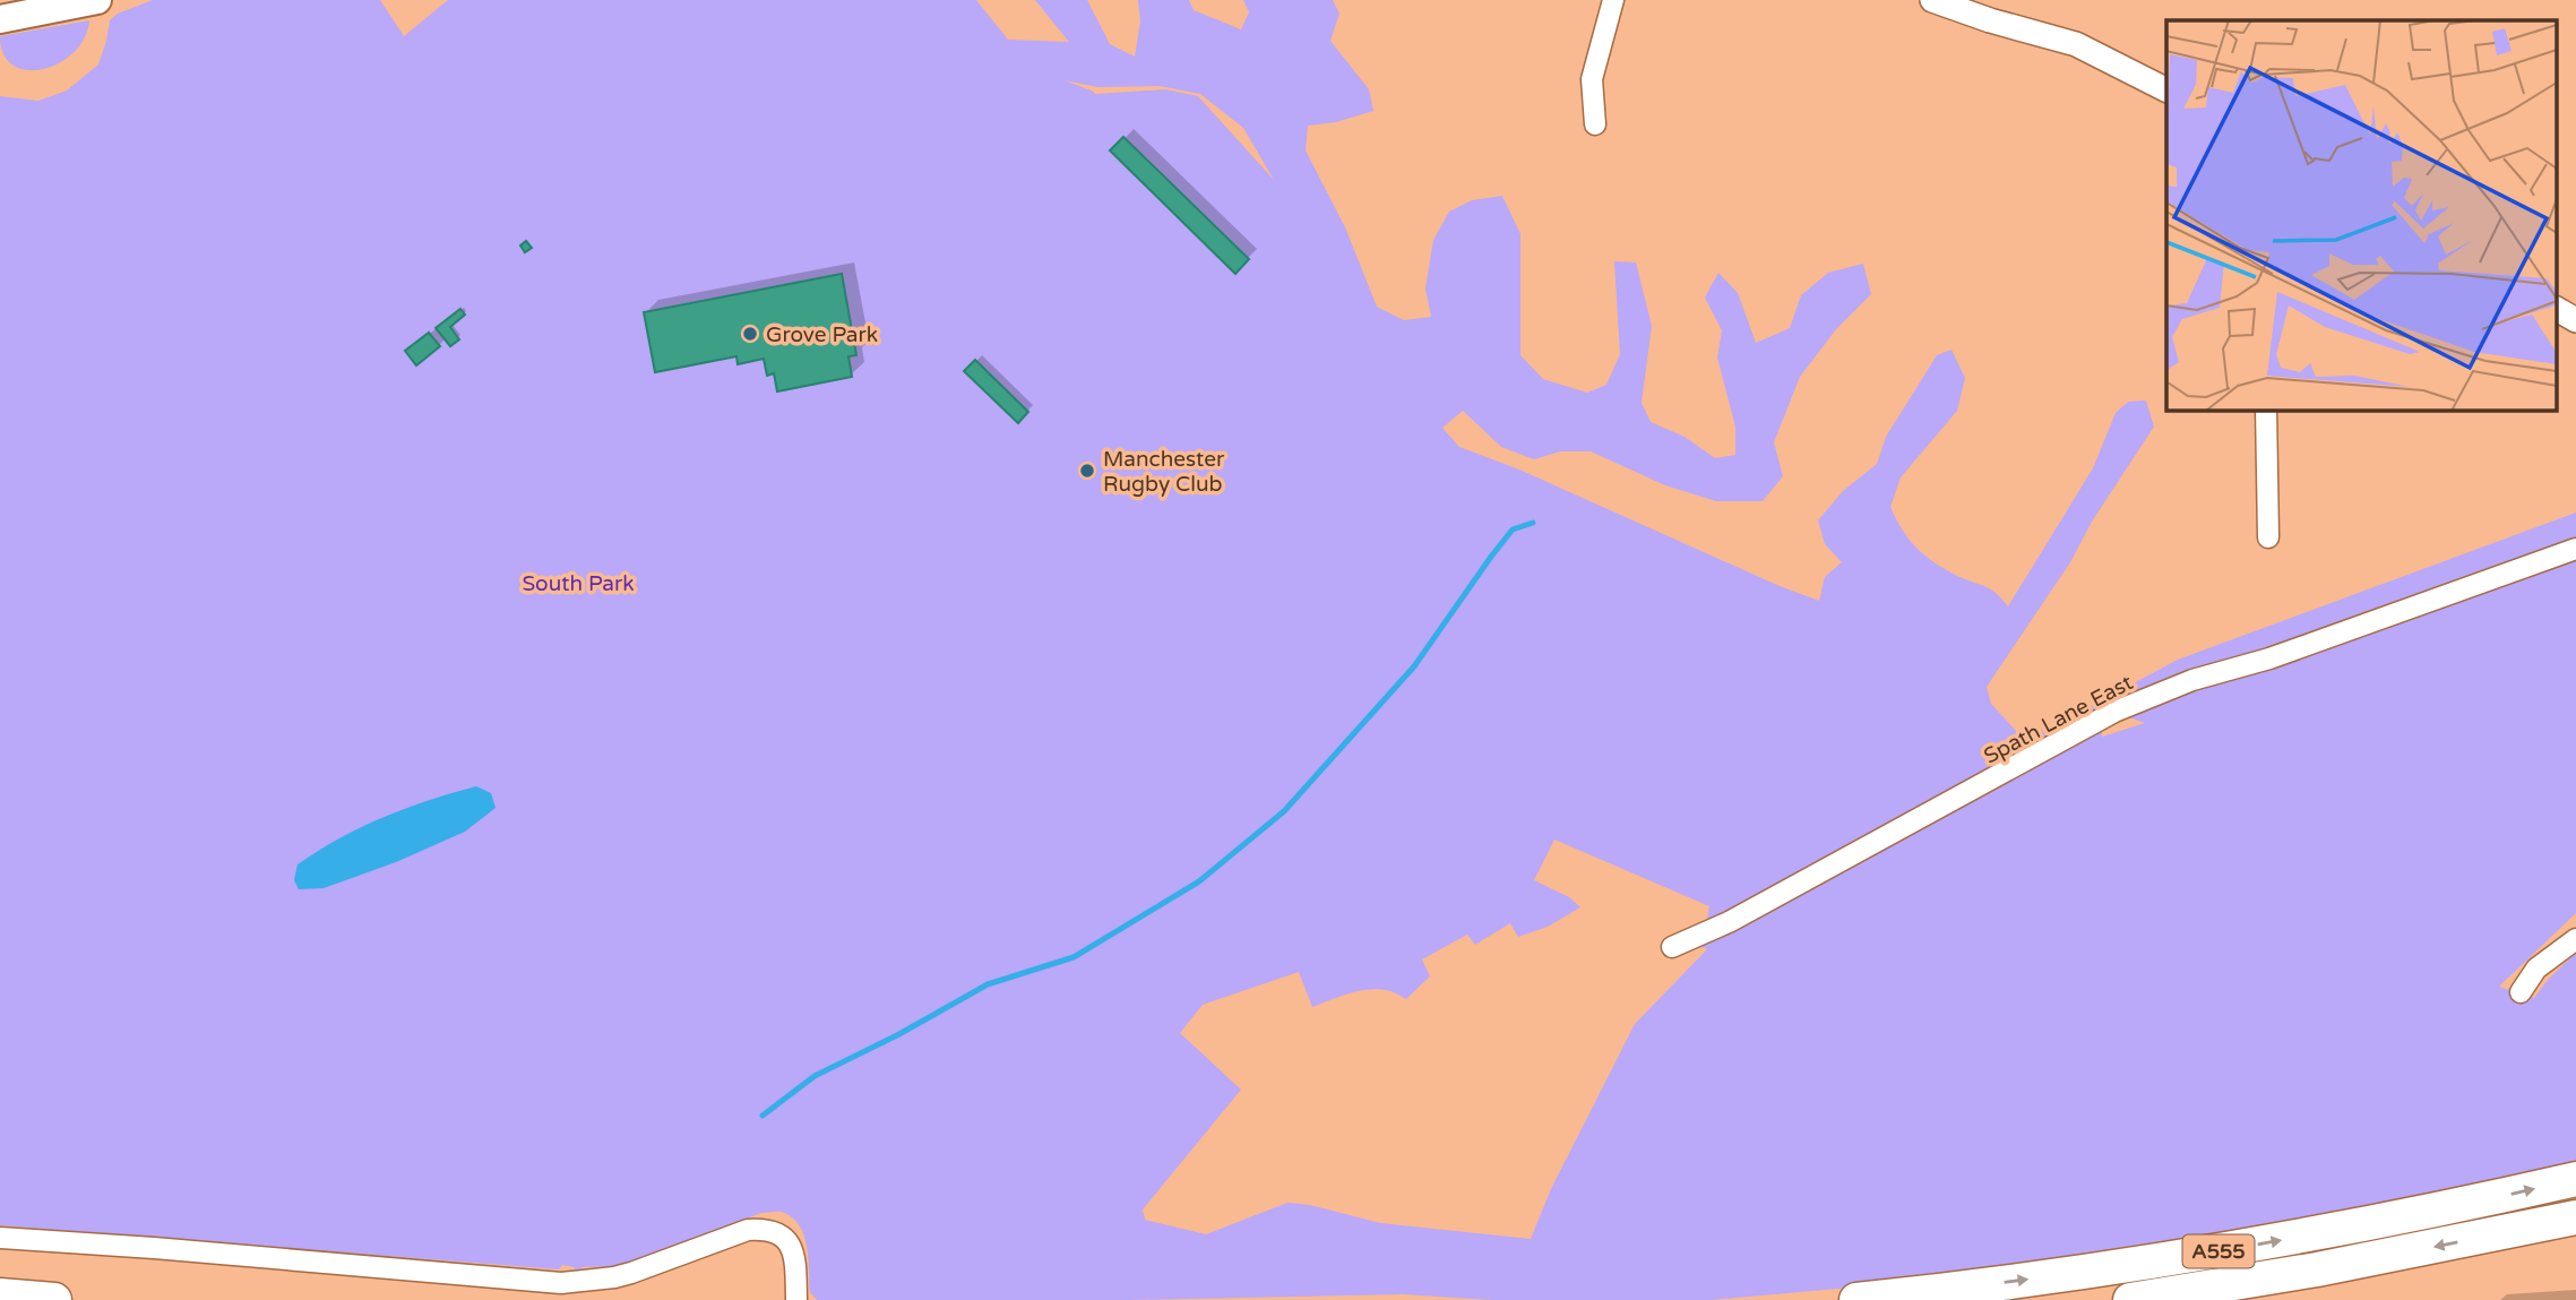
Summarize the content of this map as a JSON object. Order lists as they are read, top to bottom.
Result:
{
  "streets": {
    "highway": ["A555"],
    "street": ["Spath Lane East"]
  },
  "parks": ["South Park"],
  "places": ["Grove Park", "Manchester Rugby Club"]
}
